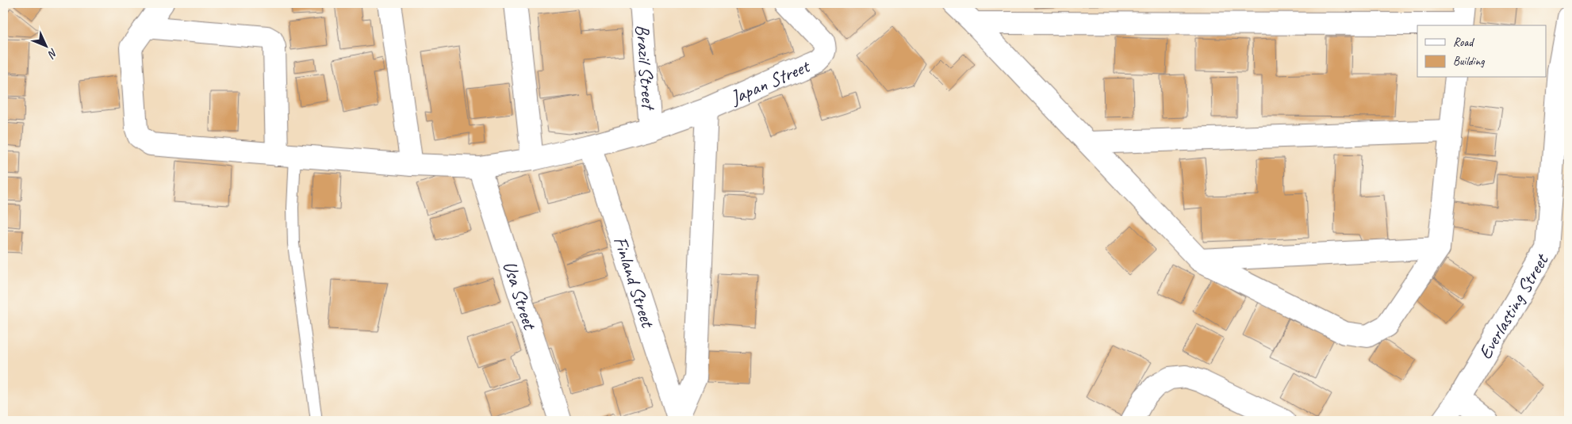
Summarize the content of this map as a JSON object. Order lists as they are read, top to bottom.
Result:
{
  "streets": {
    "street": [
      "Brazil Street",
      "Japan Street",
      "Finland Street",
      "Usa Street",
      "Everlasting Street"
    ]
  },
  "crossings": [
    ["Brazil Street", "Japan Street"],
    ["Japan Street", "Finland Street"],
    ["Japan Street", "Usa Street"]
  ],
  "legend": ["Road", "Building"],
  "north": "bottom right"
}
